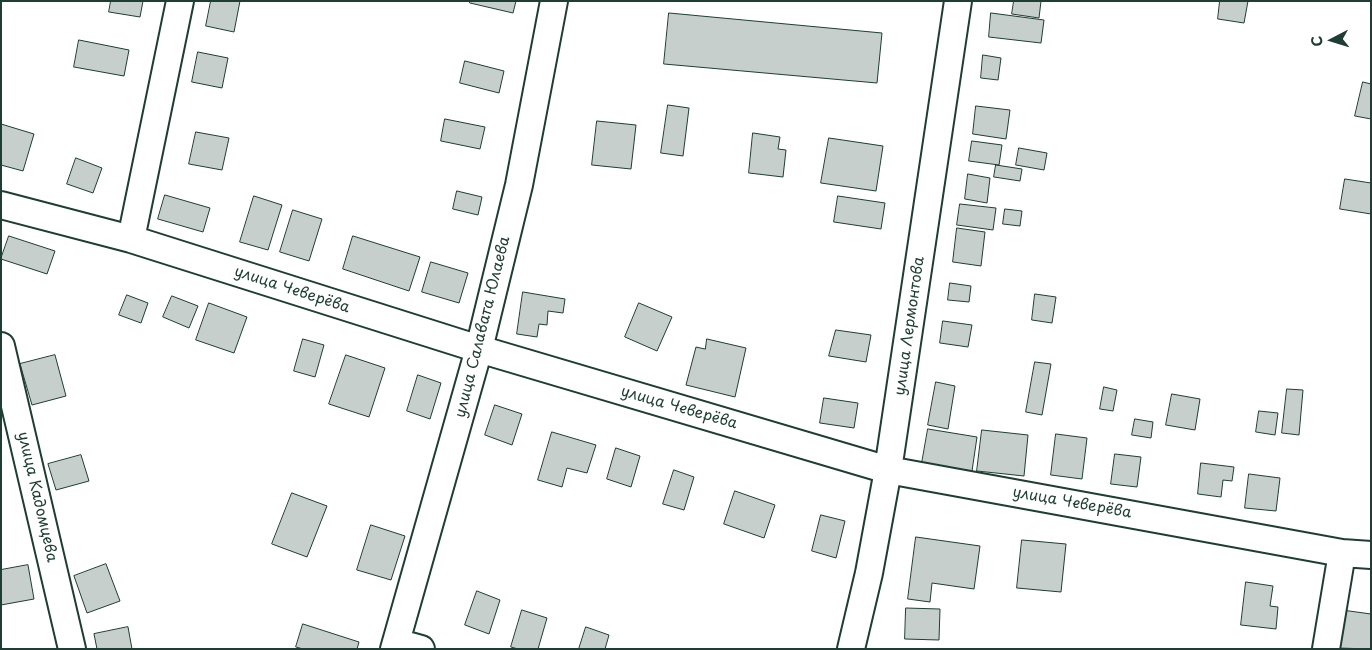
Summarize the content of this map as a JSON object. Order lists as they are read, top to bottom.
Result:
{
  "streets": {
    "street": [
      "улица Чеверёва",
      "улица Лермонтова",
      "улица Салавата Юлаева",
      "улица Кадомцева"
    ]
  },
  "crossings": [
    ["улица Чеверёва", "улица Лермонтова"],
    ["улица Чеверёва", "улица Салавата Юлаева"]
  ],
  "north": "left"
}
